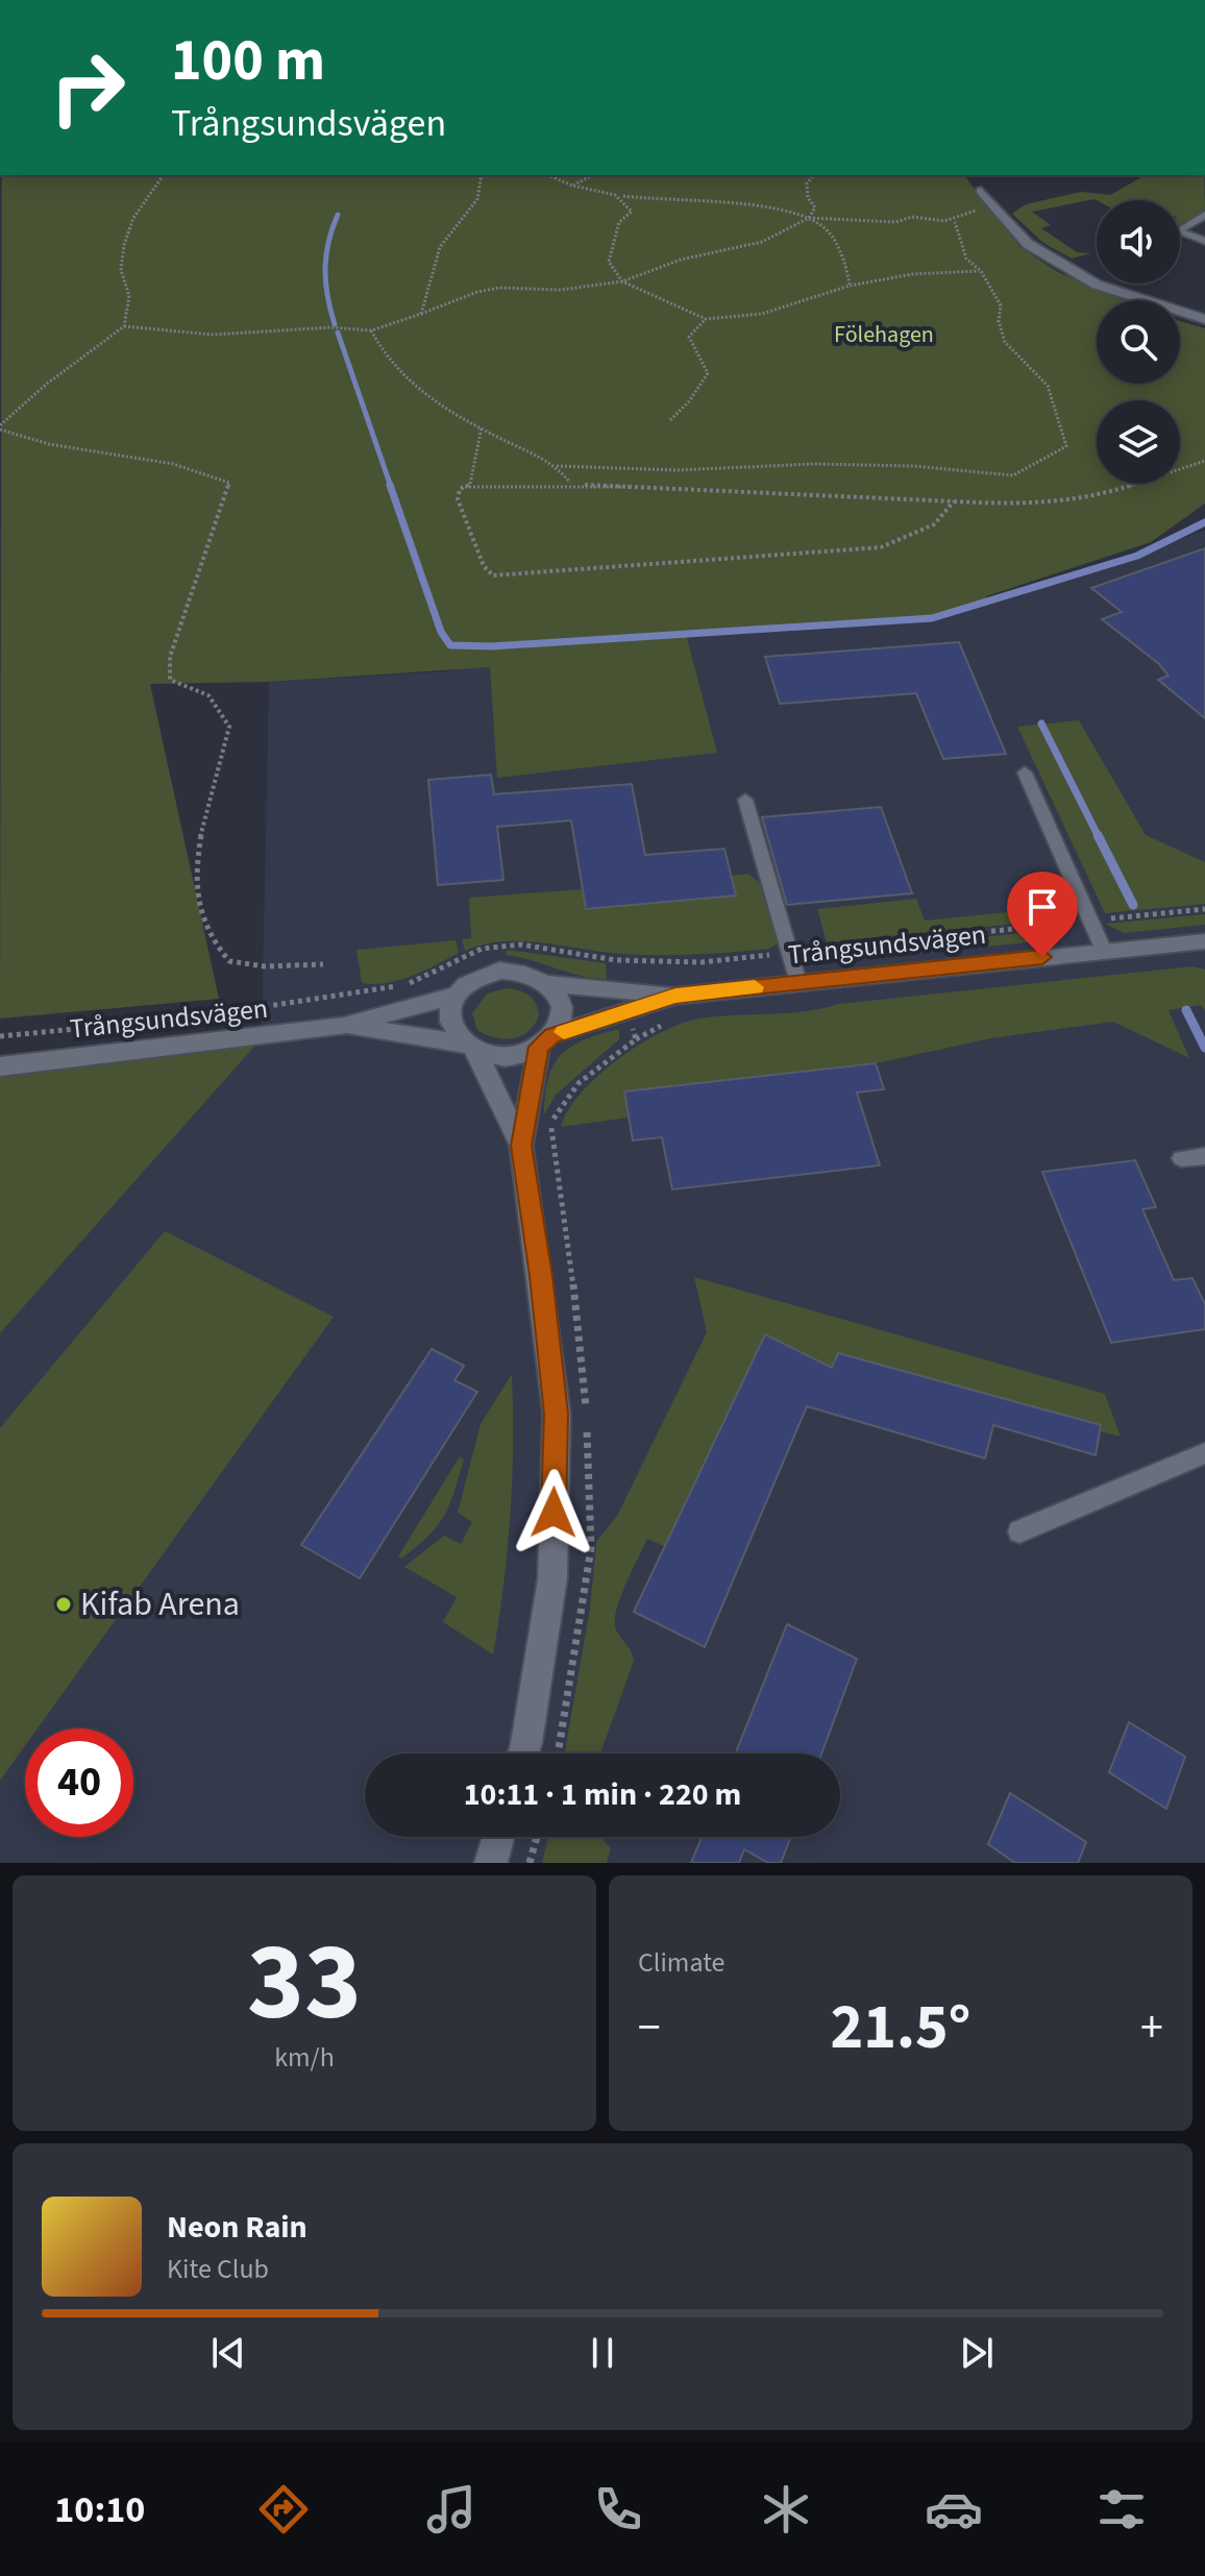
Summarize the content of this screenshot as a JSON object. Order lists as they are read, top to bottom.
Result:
{
  "streets": {
    "main road": ["Trångsundsvägen"]
  },
  "parks": ["Fölehagen"],
  "places": ["Kifab Arena"],
  "page": {
    "turn": ["100 m", "Trångsundsvägen"],
    "limit": "40",
    "trip": "10:11 · 1 min · 220 m",
    "tile": [
      ["33", "km/h"],
      "Climate"
    ],
    "heat": ["−", "21.5°", "+"],
    "song": ["Neon Rain", "Kite Club"],
    "tabs": "10:10"
  }
}
